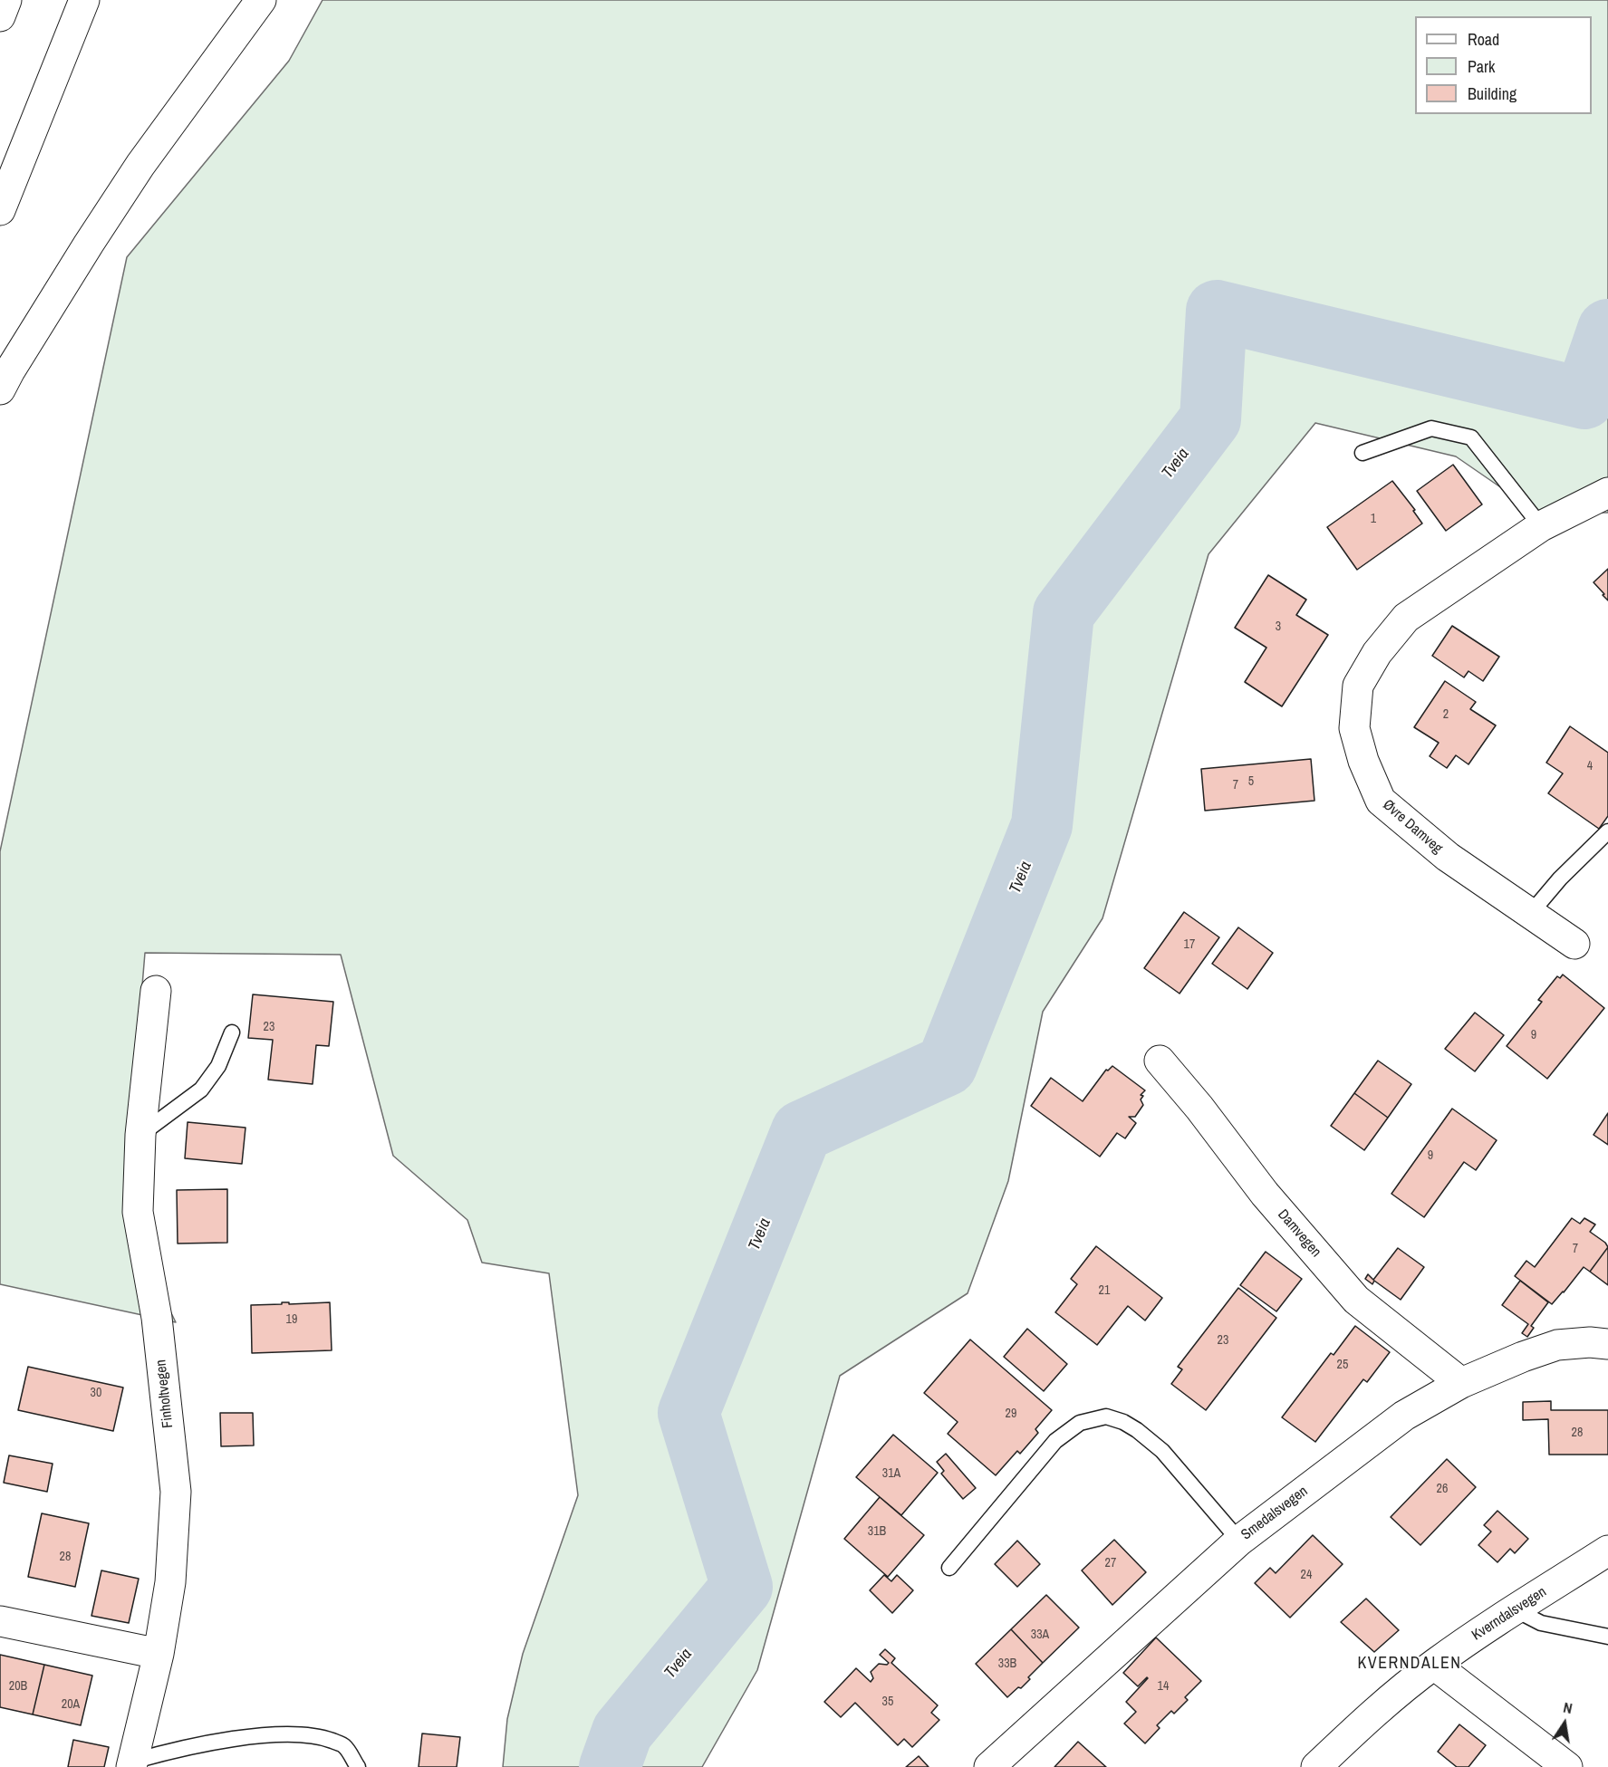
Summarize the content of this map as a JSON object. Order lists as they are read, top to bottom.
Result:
{
  "streets": {
    "main road": [
      "Øvre Damveg",
      "Damvegen",
      "Finholtvegen",
      "Smedalsvegen",
      "Kverndalsvegen"
    ]
  },
  "crossings": [
    ["Damvegen", "Smedalsvegen"]
  ],
  "districts": ["KVERNDALEN"],
  "water": ["Tveia"],
  "house_numbers": [
    "1",
    "3",
    "2",
    "4",
    "5",
    "7",
    "17",
    "23",
    "9",
    "9",
    "7",
    "21",
    "19",
    "23",
    "25",
    "30",
    "29",
    "28",
    "31A",
    "26",
    "31B",
    "28",
    "27",
    "24",
    "33A",
    "33B",
    "20B",
    "14",
    "35",
    "20A"
  ],
  "legend": ["Road", "Park", "Building"],
  "north": "top"
}
